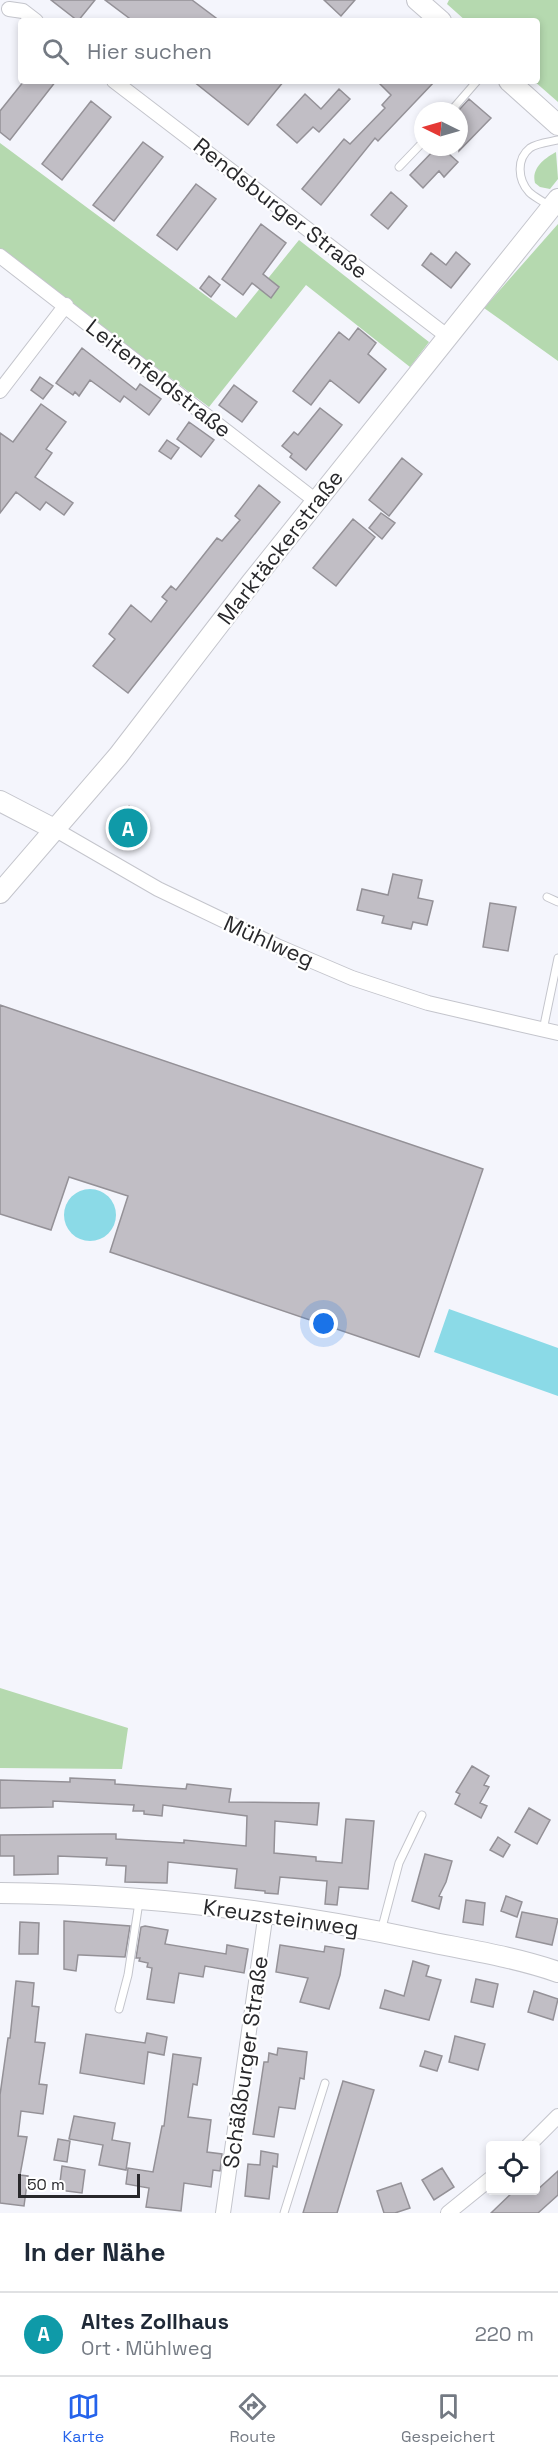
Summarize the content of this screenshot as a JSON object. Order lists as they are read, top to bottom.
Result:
{
  "streets": {
    "street": [
      "Rendsburger Straße",
      "Leitenfeldstraße",
      "Marktäckerstraße",
      "Mühlweg",
      "Kreuzsteinweg",
      "Schäßburger Straße"
    ]
  },
  "crossings": [
    ["Rendsburger Straße", "Marktäckerstraße"],
    ["Leitenfeldstraße", "Marktäckerstraße"],
    ["Marktäckerstraße", "Mühlweg"],
    ["Kreuzsteinweg", "Schäßburger Straße"]
  ],
  "scale_bar": "50 m",
  "north": "left",
  "page": {
    "search": "Hier suchen",
    "pins": "A",
    "scale": "50 m",
    "heading": "In der Nähe",
    "list": [
      {
        "mark": "A",
        "name": "Altes Zollhaus",
        "note": "Ort · Mühlweg",
        "value": "220 m"
      }
    ],
    "nav": ["Karte", "Route", "Gespeichert"]
  }
}
